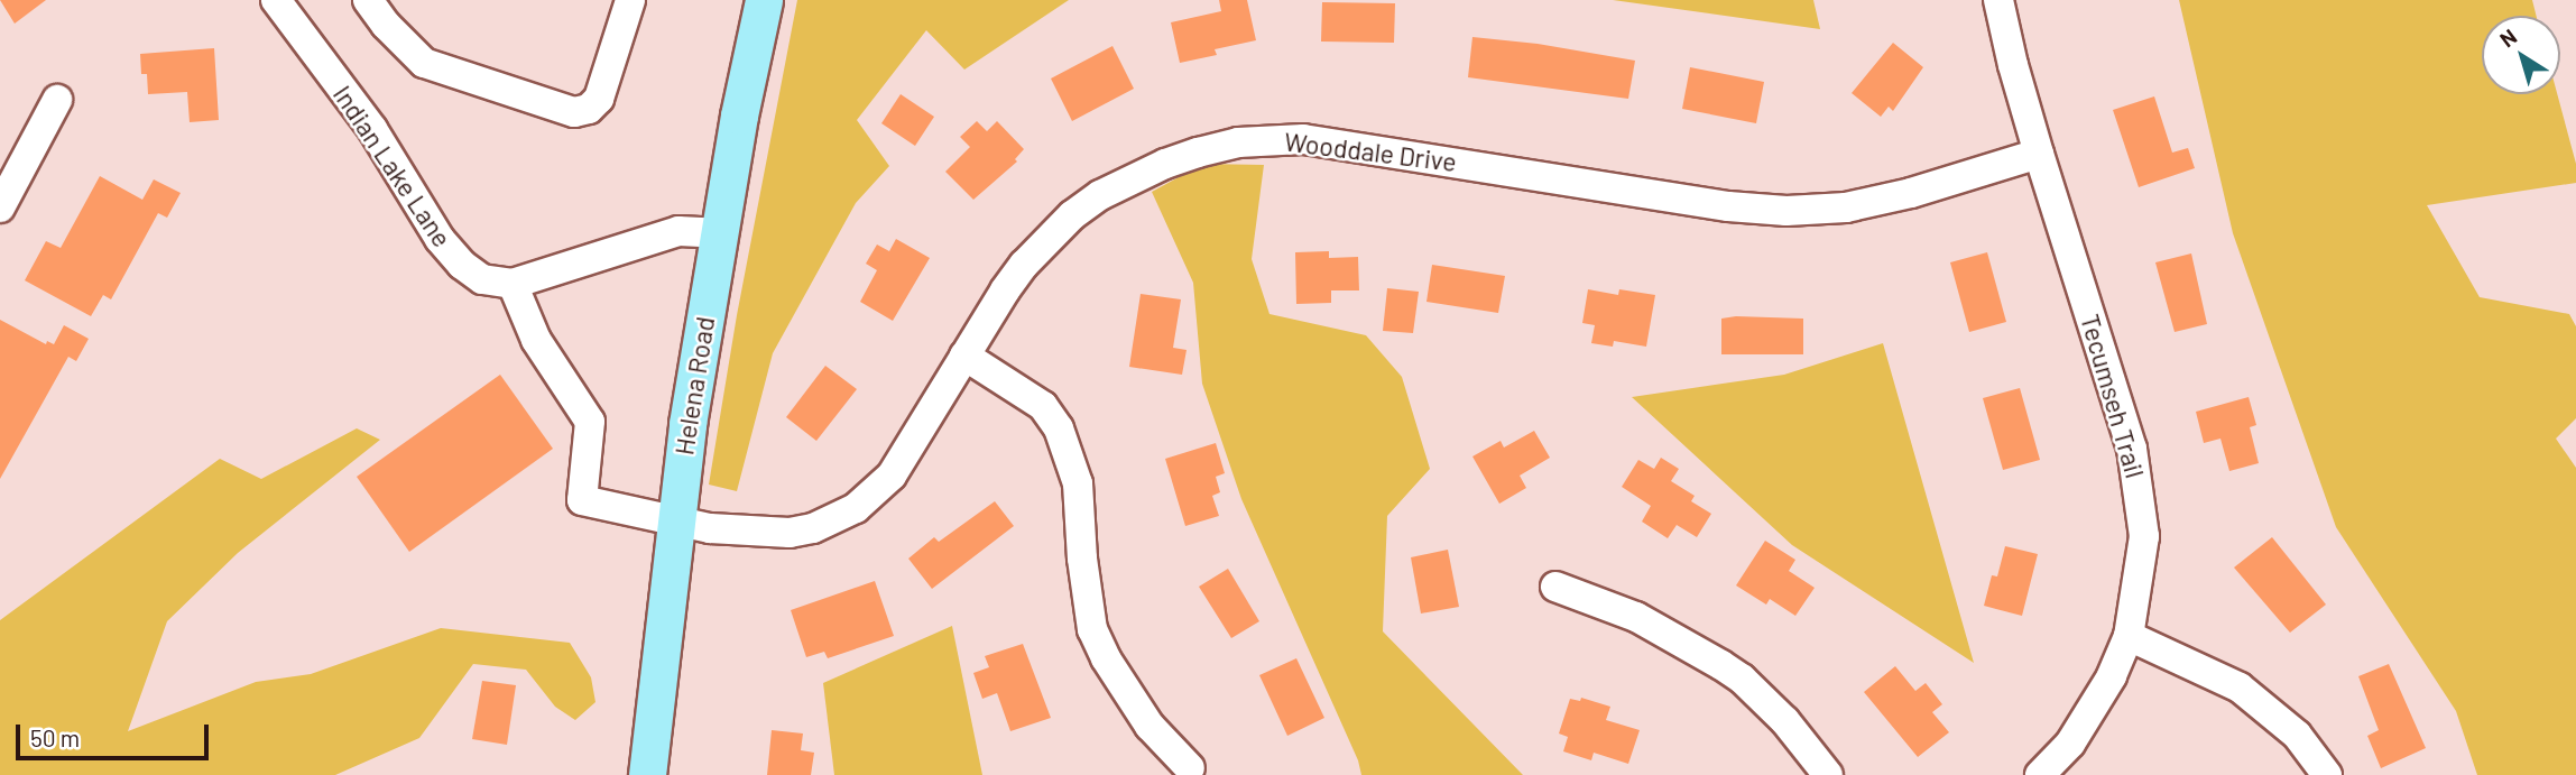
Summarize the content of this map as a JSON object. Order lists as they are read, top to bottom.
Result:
{
  "streets": {
    "main road": ["Helena Road"],
    "street": ["Wooddale Drive", "Indian Lake Lane", "Tecumseh Trail"]
  },
  "crossings": [
    ["Wooddale Drive", "Indian Lake Lane"],
    ["Wooddale Drive", "Helena Road"],
    ["Wooddale Drive", "Tecumseh Trail"]
  ],
  "scale_bar": "50 m",
  "north": "top left"
}
